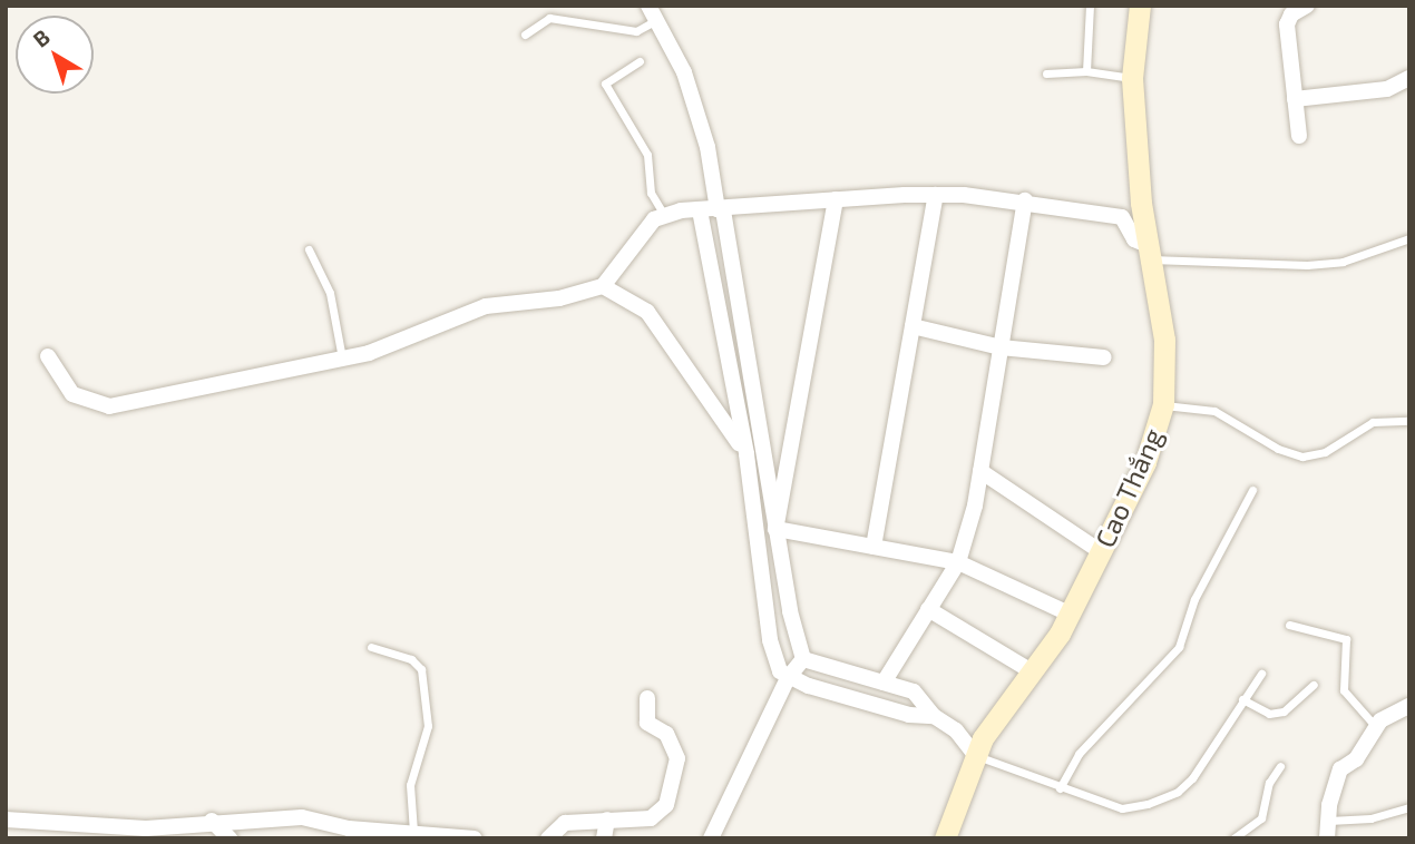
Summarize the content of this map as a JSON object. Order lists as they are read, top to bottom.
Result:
{
  "streets": {
    "main road": ["Cao Thắng"]
  },
  "north": "top left"
}
